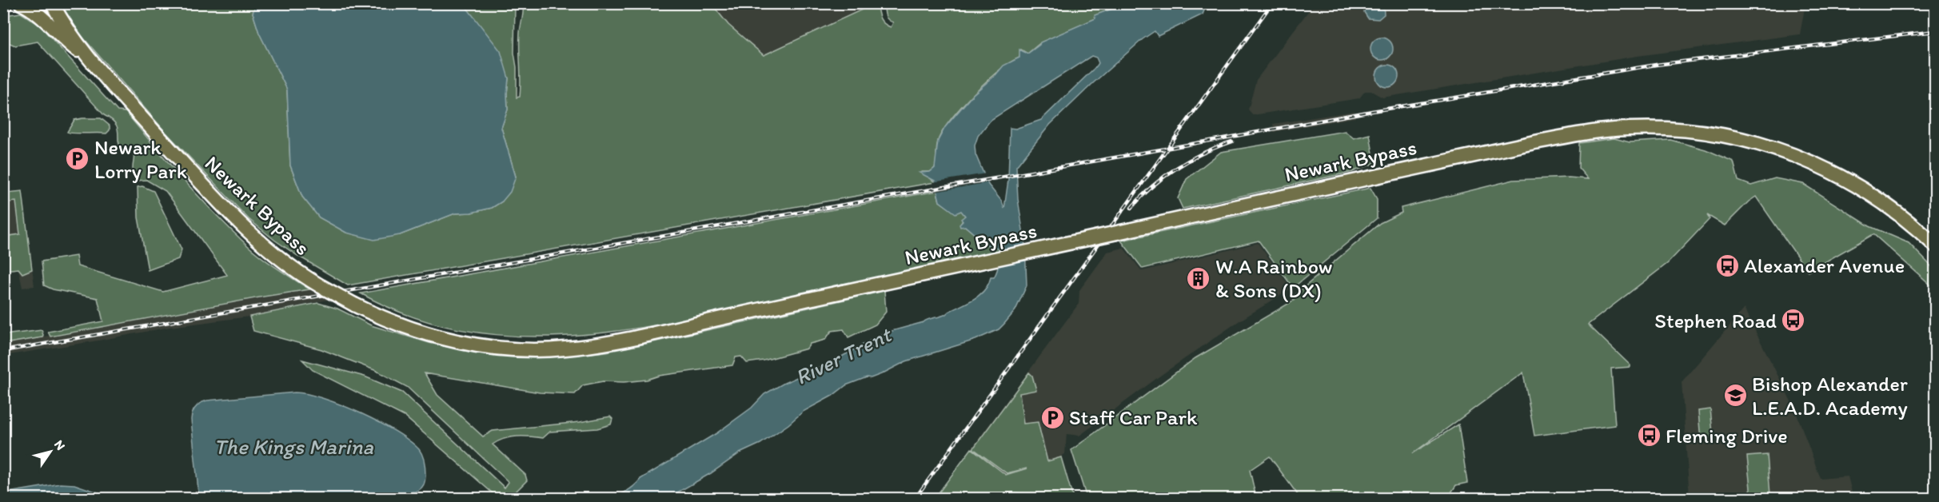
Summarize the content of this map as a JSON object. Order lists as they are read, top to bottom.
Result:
{
  "streets": {
    "highway": ["Newark Bypass"]
  },
  "water": ["River Trent", "The Kings Marina"],
  "places": {
    "parking": ["Newark Lorry Park", "Staff Car Park"],
    "bus stop": ["Alexander Avenue", "Stephen Road", "Fleming Drive"],
    "building": ["W.A Rainbow & Sons (DX)"],
    "school or university": ["Bishop Alexander L.E.A.D. Academy"]
  },
  "north": "top right"
}
